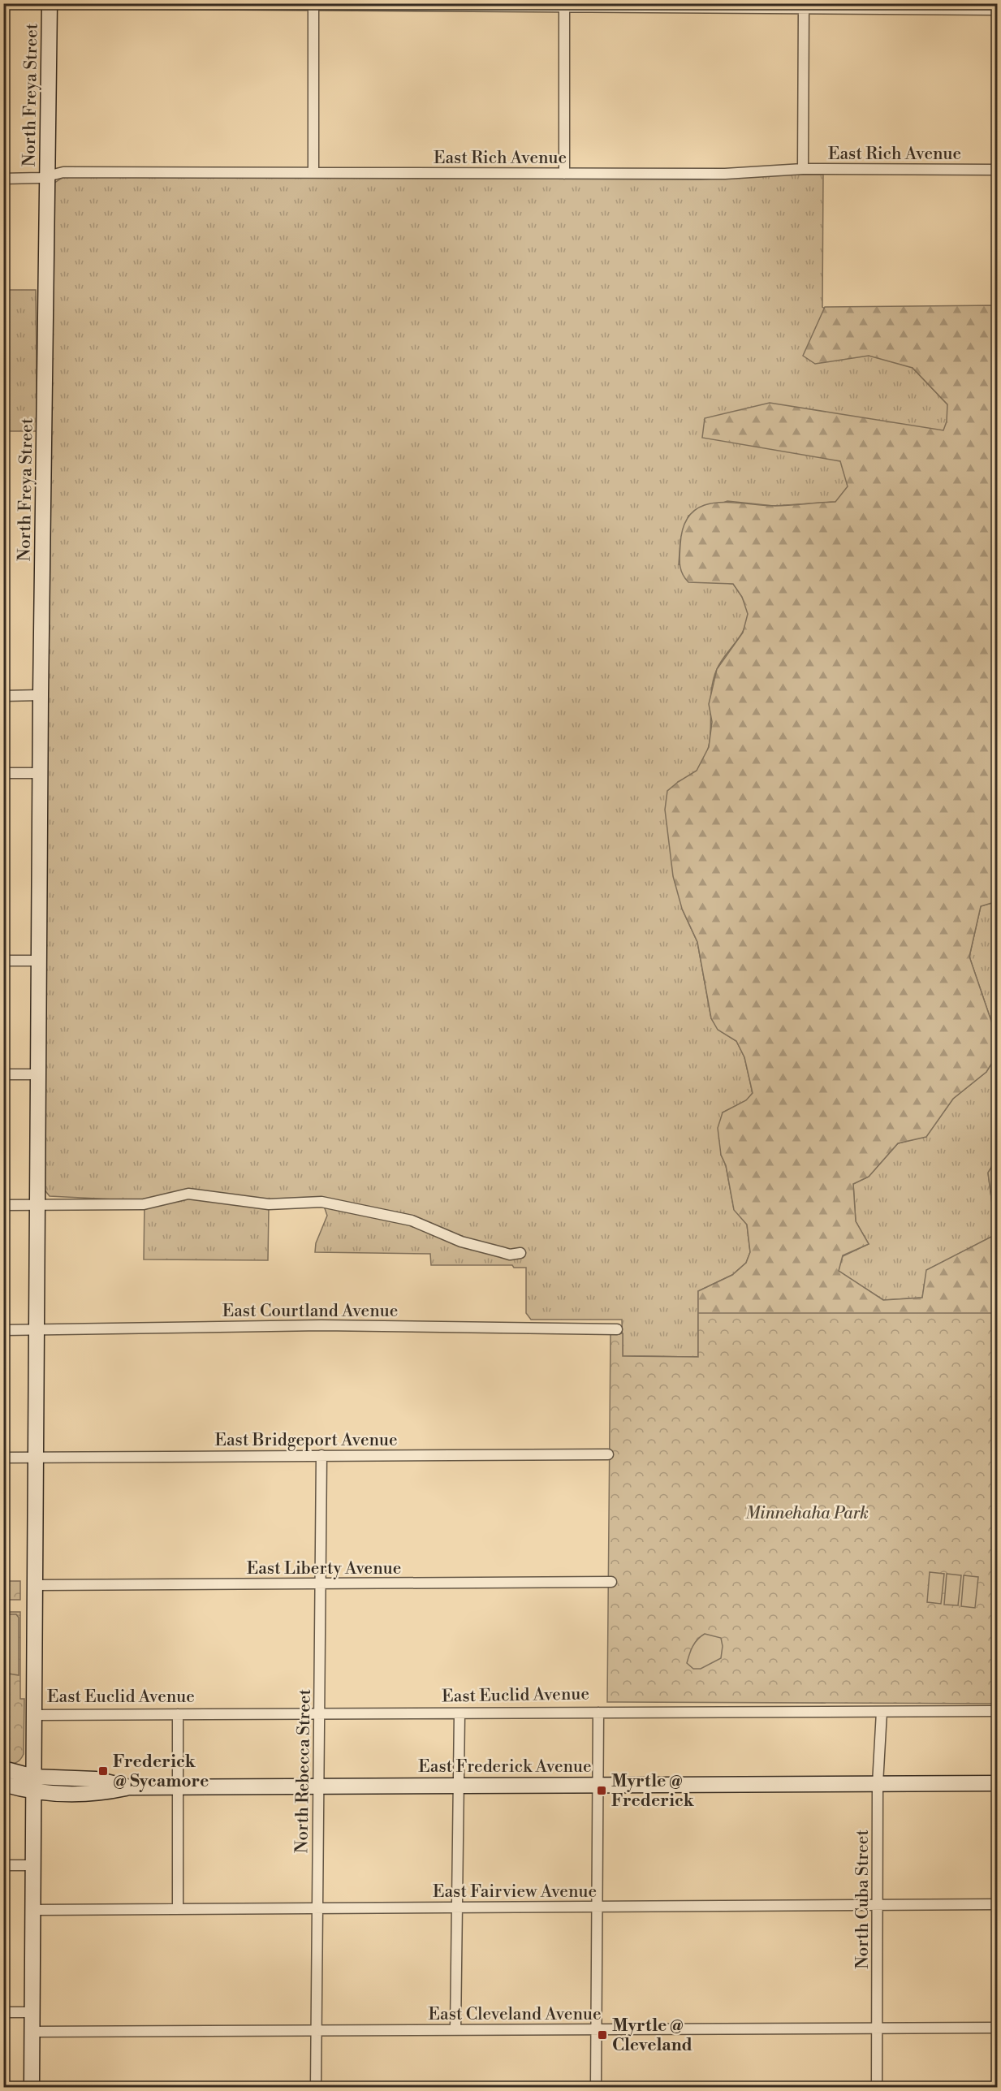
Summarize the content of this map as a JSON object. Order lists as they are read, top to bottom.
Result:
{
  "streets": {
    "street": [
      "North Freya Street",
      "East Rich Avenue",
      "East Courtland Avenue",
      "East Bridgeport Avenue",
      "East Liberty Avenue",
      "East Euclid Avenue",
      "East Frederick Avenue",
      "North Rebecca Street",
      "East Fairview Avenue",
      "North Cuba Street",
      "East Cleveland Avenue"
    ]
  },
  "crossings": [
    ["North Freya Street", "East Rich Avenue"],
    ["North Freya Street", "East Courtland Avenue"],
    ["North Freya Street", "East Bridgeport Avenue"],
    ["North Freya Street", "East Liberty Avenue"],
    ["North Freya Street", "East Euclid Avenue"],
    ["North Freya Street", "East Frederick Avenue"],
    ["North Freya Street", "East Fairview Avenue"],
    ["North Freya Street", "East Cleveland Avenue"],
    ["East Bridgeport Avenue", "North Rebecca Street"],
    ["East Liberty Avenue", "North Rebecca Street"],
    ["East Euclid Avenue", "North Rebecca Street"],
    ["East Euclid Avenue", "North Cuba Street"],
    ["East Frederick Avenue", "North Rebecca Street"],
    ["East Frederick Avenue", "North Cuba Street"],
    ["North Rebecca Street", "East Fairview Avenue"],
    ["North Rebecca Street", "East Cleveland Avenue"],
    ["East Fairview Avenue", "North Cuba Street"],
    ["North Cuba Street", "East Cleveland Avenue"]
  ],
  "parks": ["Minnehaha Park"],
  "places": {
    "transit": ["Frederick @ Sycamore", "Myrtle @ Frederick", "Myrtle @ Cleveland"]
  }
}
